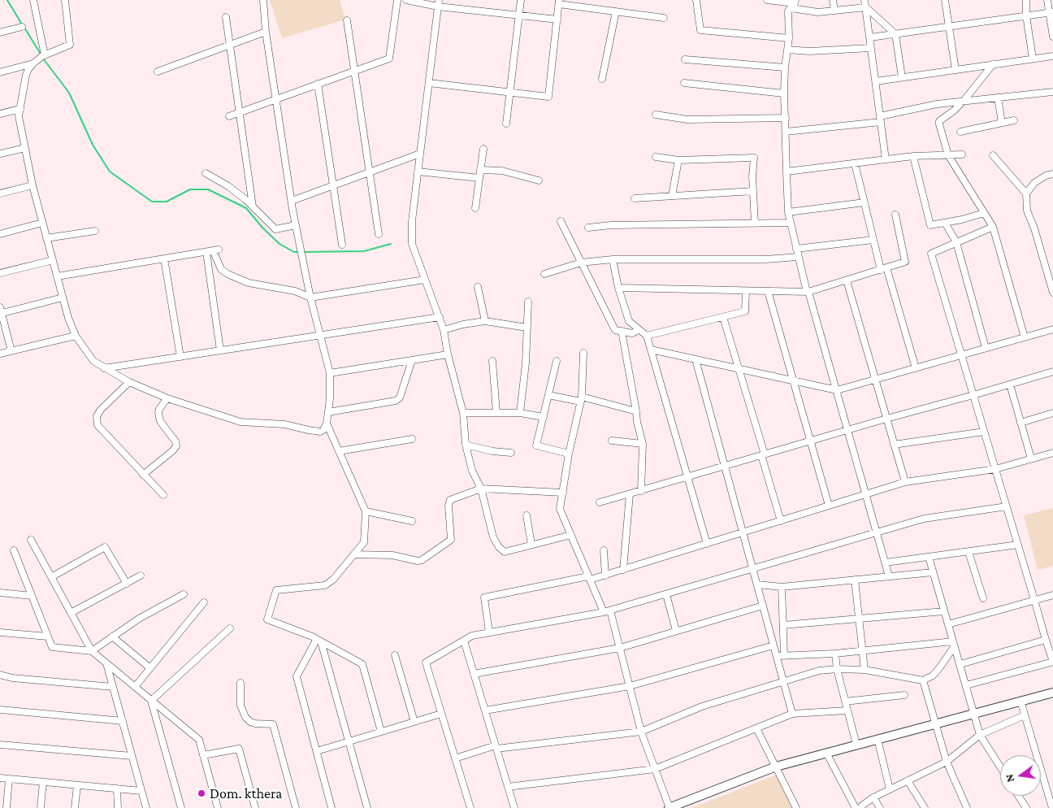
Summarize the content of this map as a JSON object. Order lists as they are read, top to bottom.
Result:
{
  "places": ["Dom. kthera"],
  "north": "left"
}
